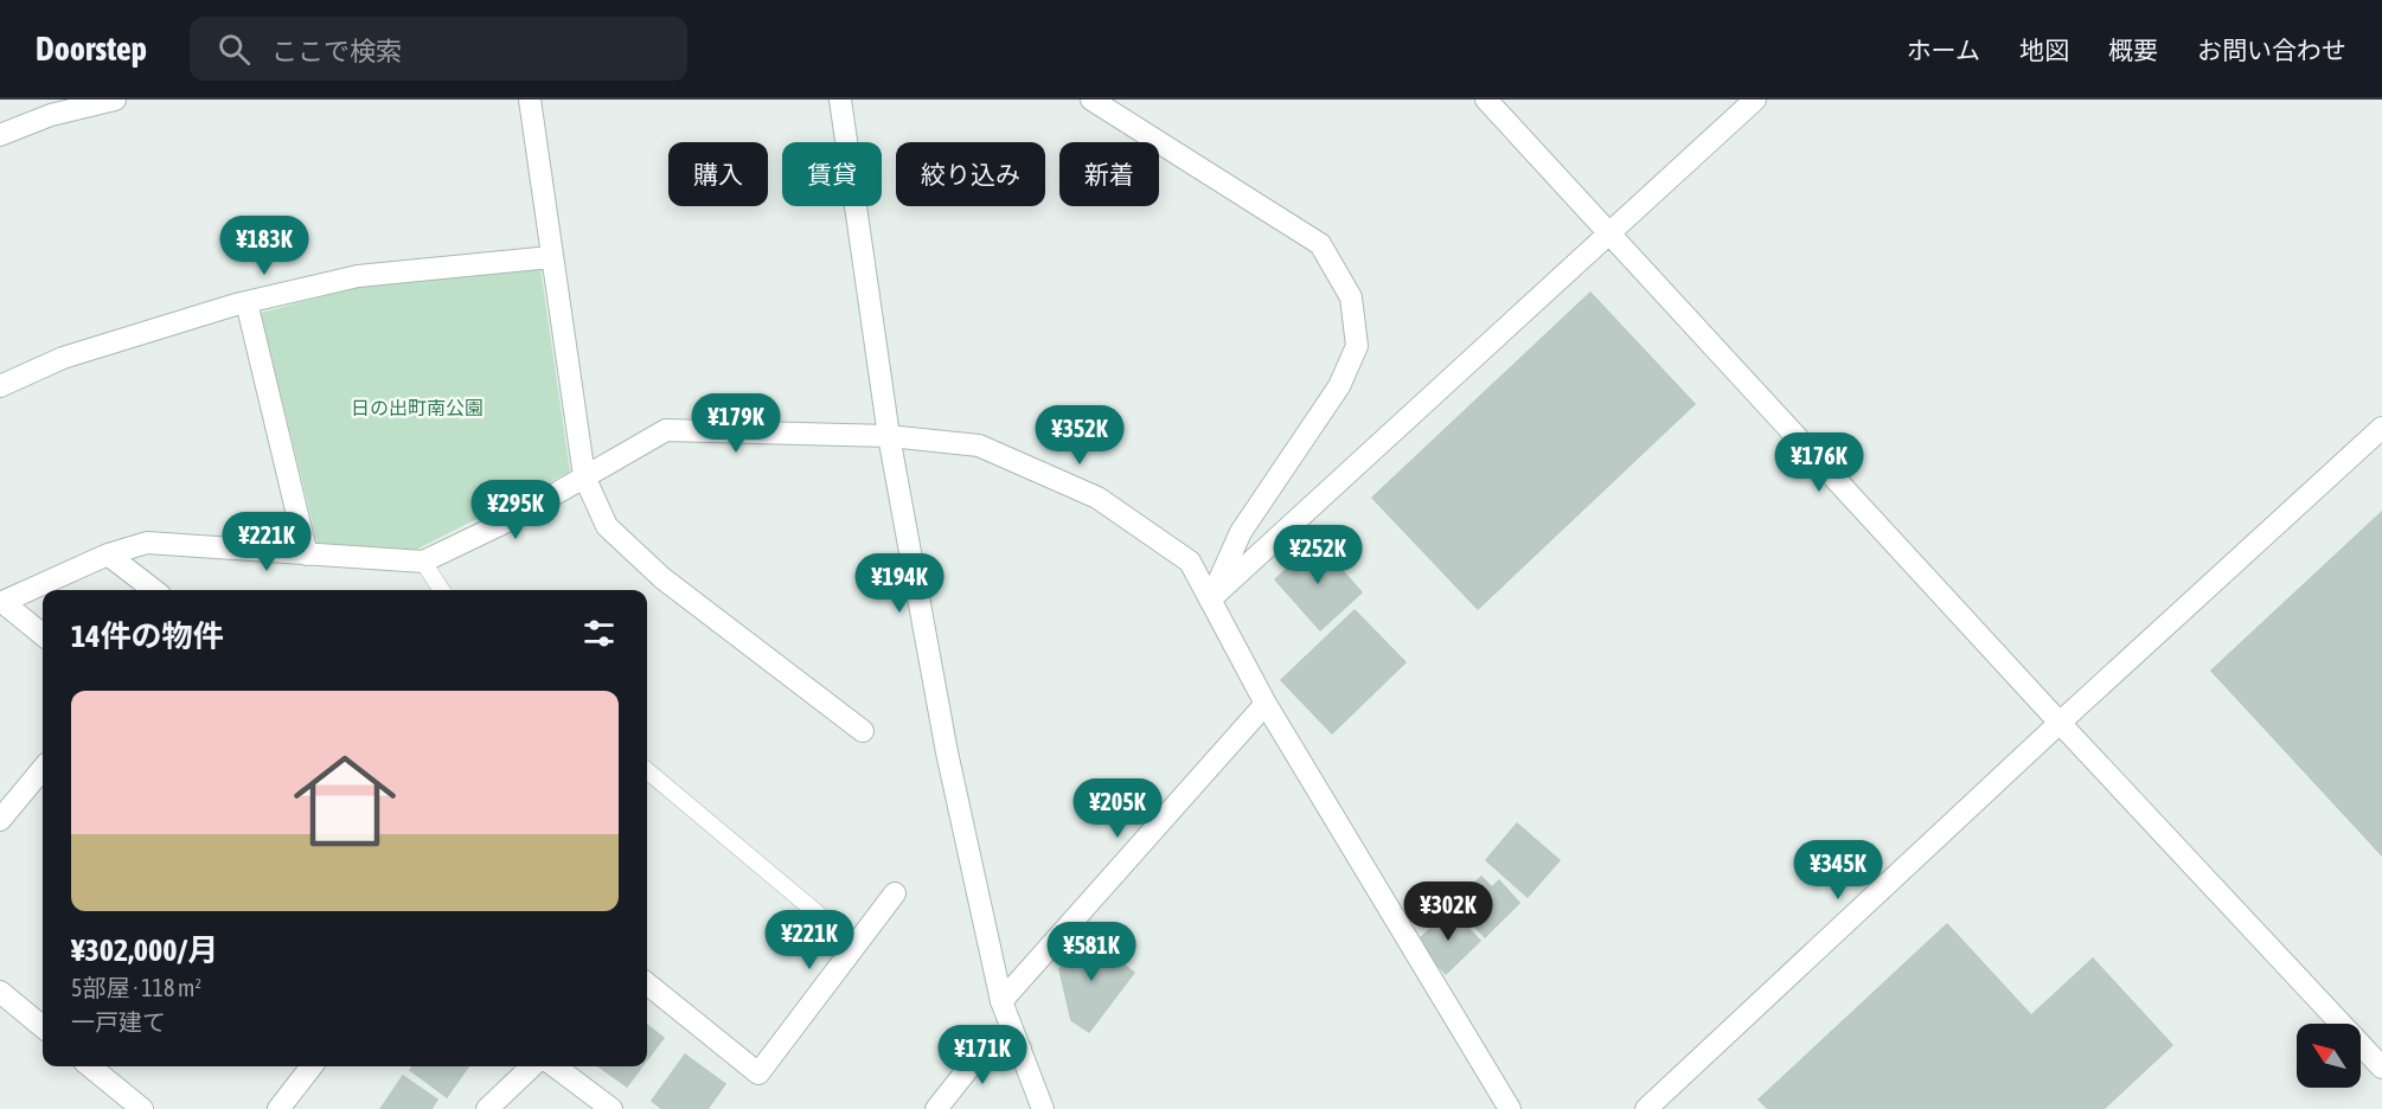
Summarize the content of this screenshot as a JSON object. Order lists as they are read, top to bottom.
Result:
{
  "parks": ["日の出町南公園"],
  "north": "top left",
  "page": {
    "header": "Doorstep",
    "search": "ここで検索",
    "nav": [
      "ホーム",
      "地図",
      "概要",
      "お問い合わせ"
    ],
    "chip": [
      "購入",
      "賃貸",
      "絞り込み",
      "新着"
    ],
    "price": [
      "¥183K",
      "¥179K",
      "¥352K",
      "¥176K",
      "¥295K",
      "¥221K",
      "¥252K",
      "¥194K",
      "¥205K",
      "¥345K",
      "¥302K",
      "¥221K",
      "¥581K",
      "¥171K"
    ],
    "heading": "14件の物件",
    "list": [
      {
        "name": "¥302,000/月",
        "note": "5部屋 · 118 m² · 一戸建て"
      }
    ]
  }
}
